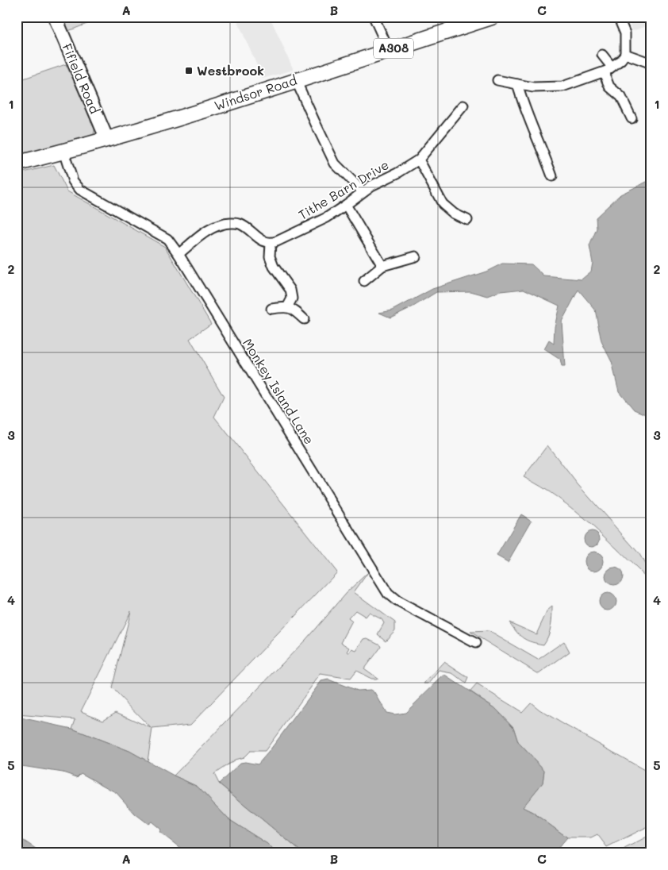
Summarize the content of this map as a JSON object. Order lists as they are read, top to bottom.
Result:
{
  "streets": {
    "main road": ["A308", "Windsor Road"],
    "street": ["Fifield Road", "Tithe Barn Drive", "Monkey Island Lane"]
  },
  "crossings": [
    ["Fifield Road", "Windsor Road"],
    ["Windsor Road", "Monkey Island Lane"]
  ],
  "places": {
    "transit": ["Westbrook"]
  },
  "grid": {
    "columns": ["A", "B", "C"],
    "rows": [
      "1",
      "2",
      "3",
      "4",
      "5"
    ]
  }
}
